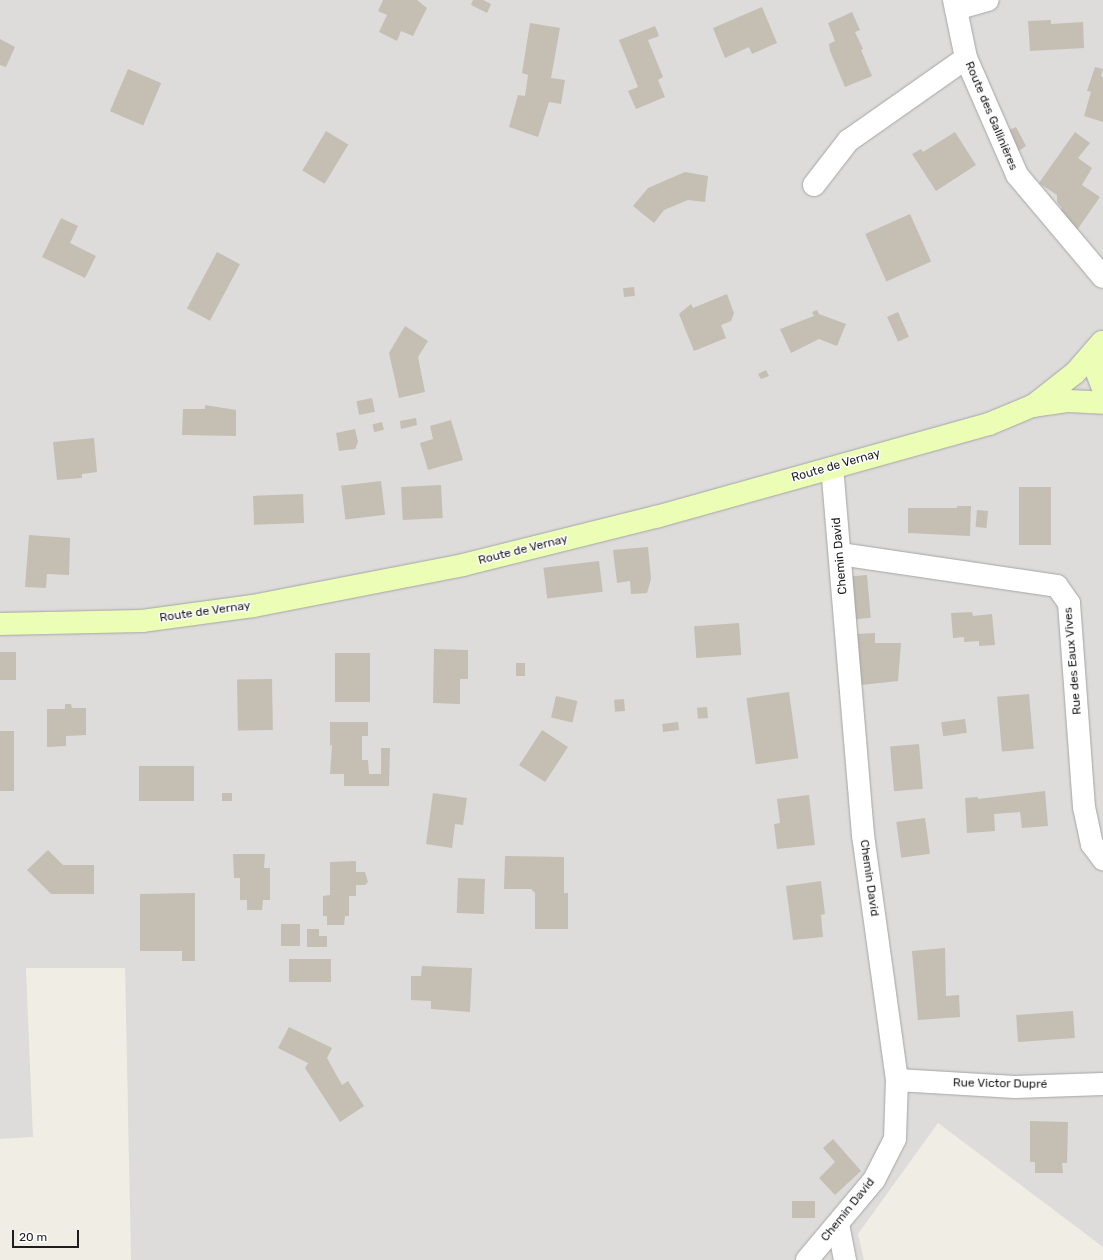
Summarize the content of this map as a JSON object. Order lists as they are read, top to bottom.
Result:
{
  "streets": {
    "street": [
      "Route des Gallinières",
      "Route de Vernay",
      "Chemin David",
      "Rue des Eaux Vives",
      "Rue Victor Dupré"
    ]
  },
  "crossings": [
    ["Route de Vernay", "Chemin David"],
    ["Chemin David", "Rue des Eaux Vives"],
    ["Chemin David", "Rue Victor Dupré"]
  ],
  "scale_bar": "20 m"
}
